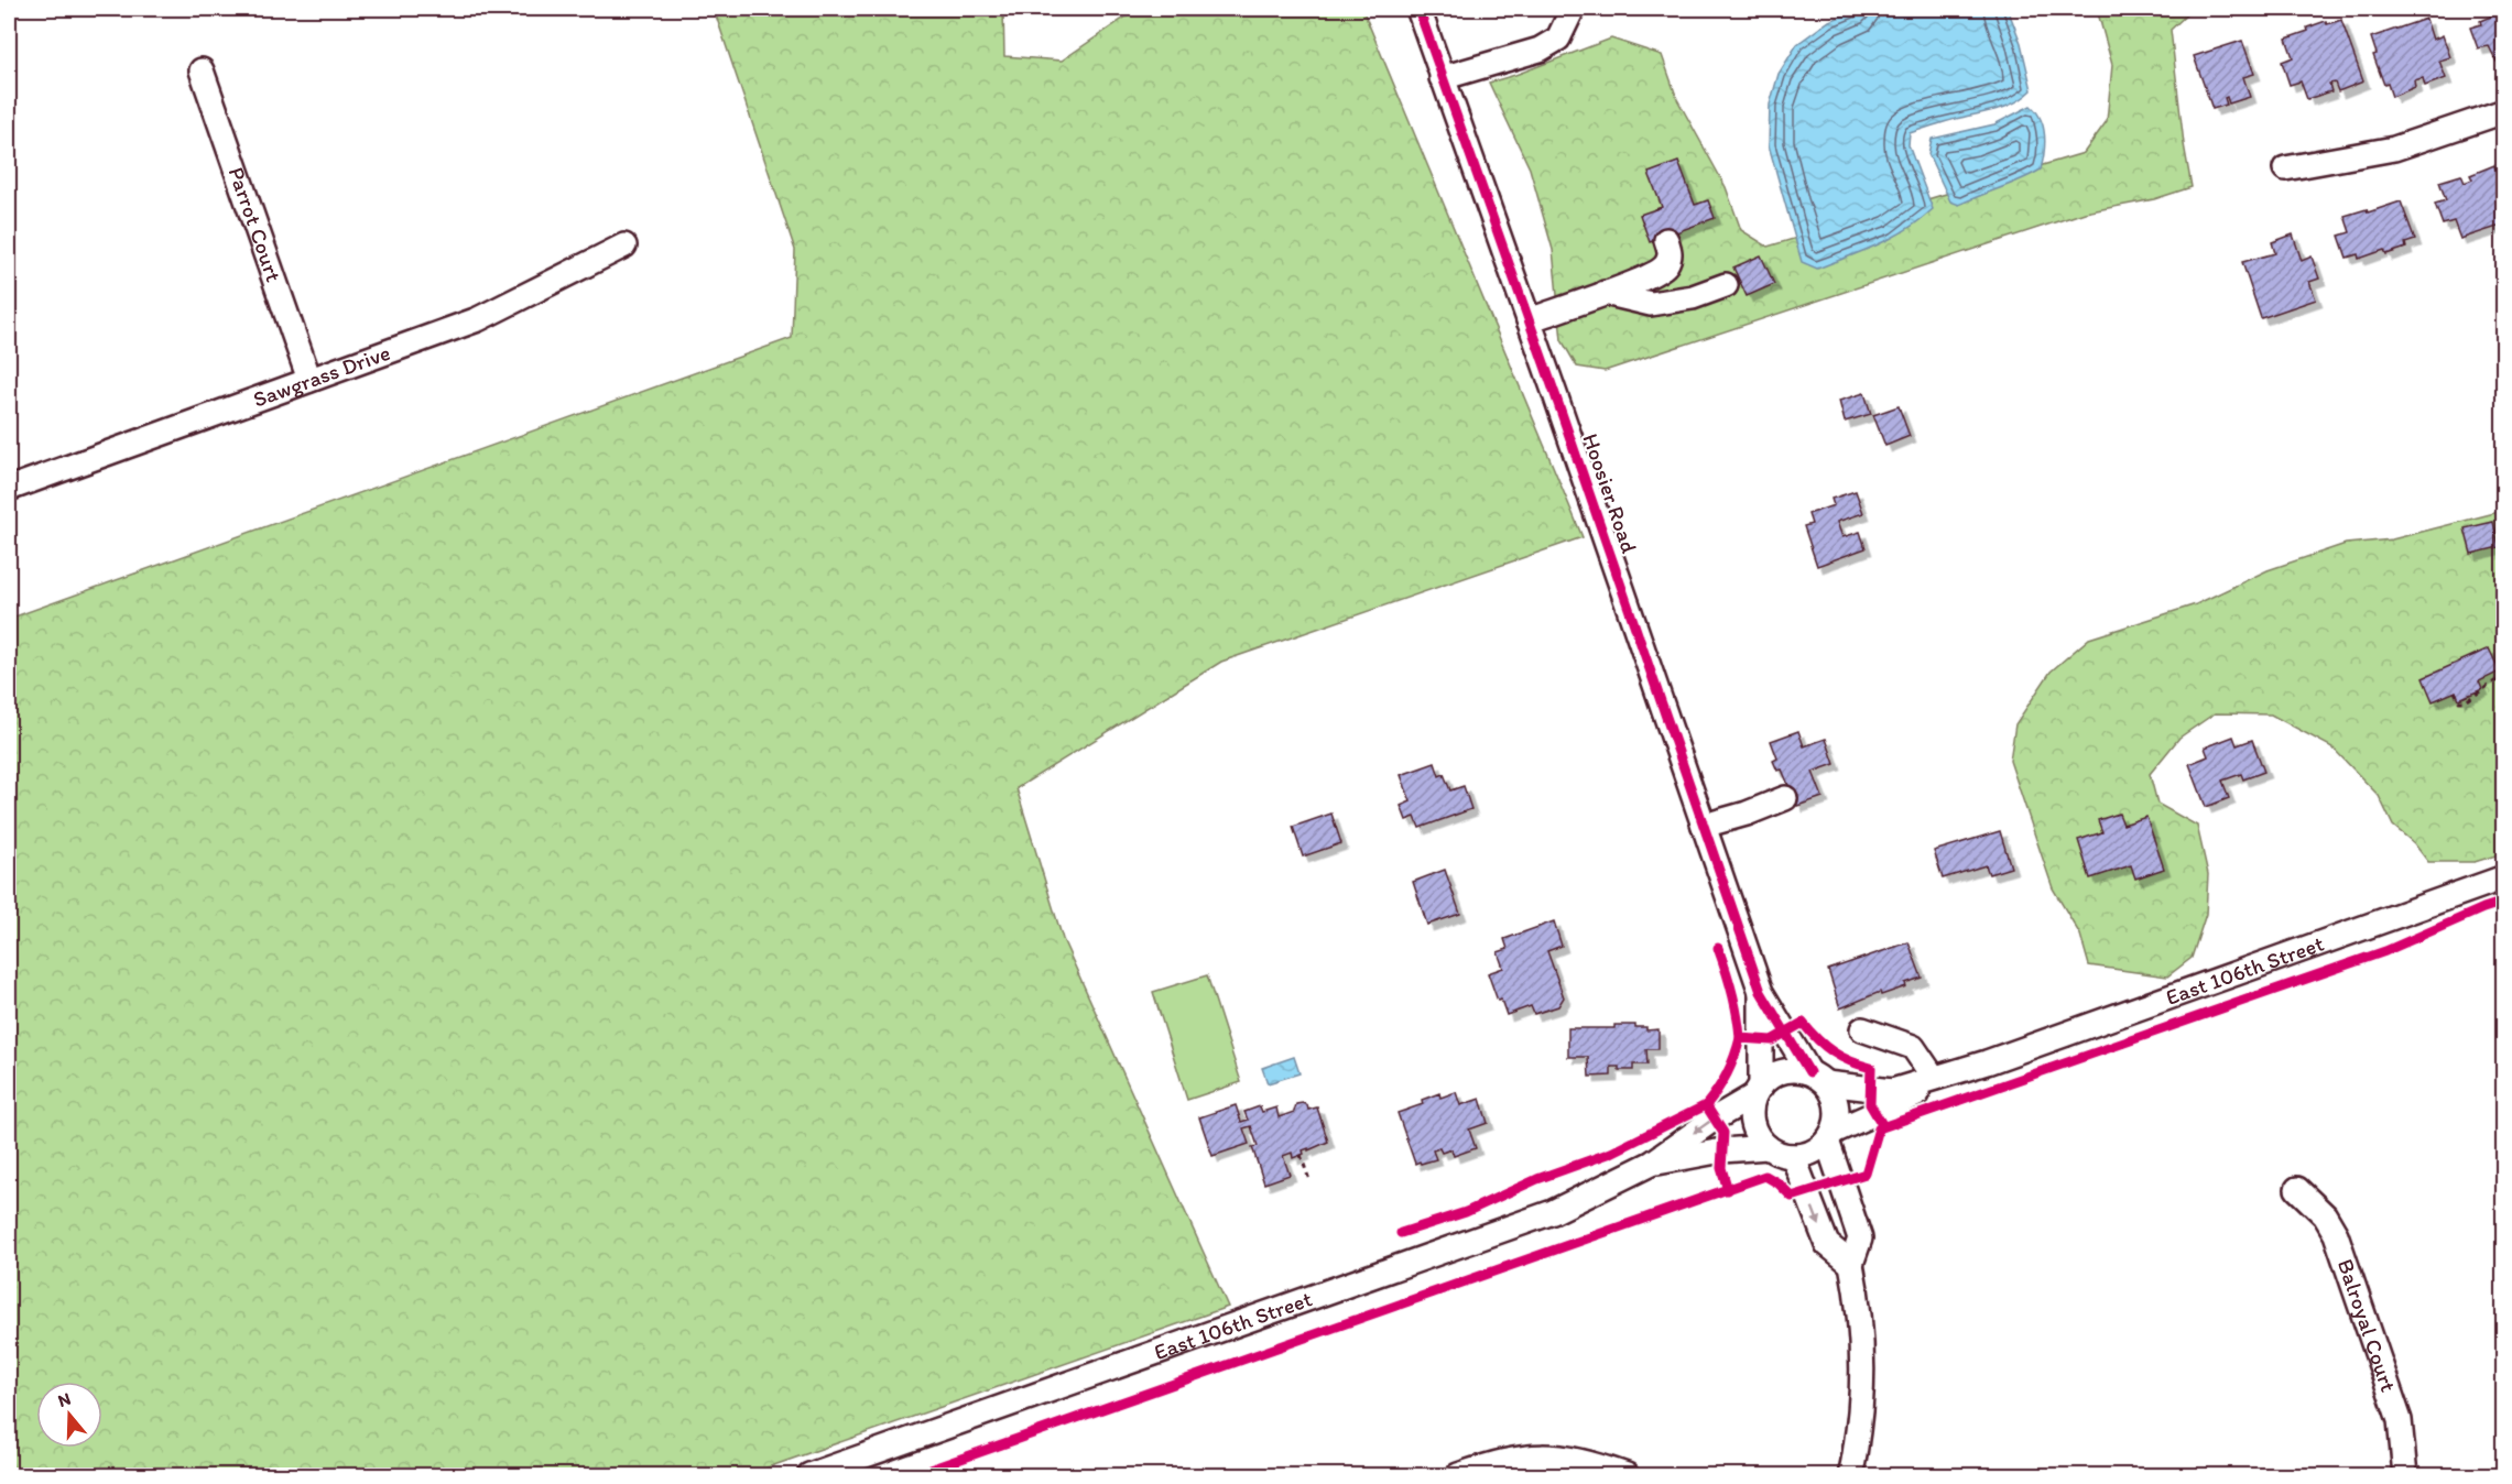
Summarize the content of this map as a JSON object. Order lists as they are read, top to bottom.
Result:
{
  "streets": {
    "street": [
      "Parrot Court",
      "Sawgrass Drive",
      "Hoosier Road",
      "East 106th Street",
      "Balroyal Court"
    ]
  },
  "crossings": [
    ["Parrot Court", "Sawgrass Drive"],
    ["Hoosier Road", "East 106th Street"]
  ],
  "north": "top"
}
